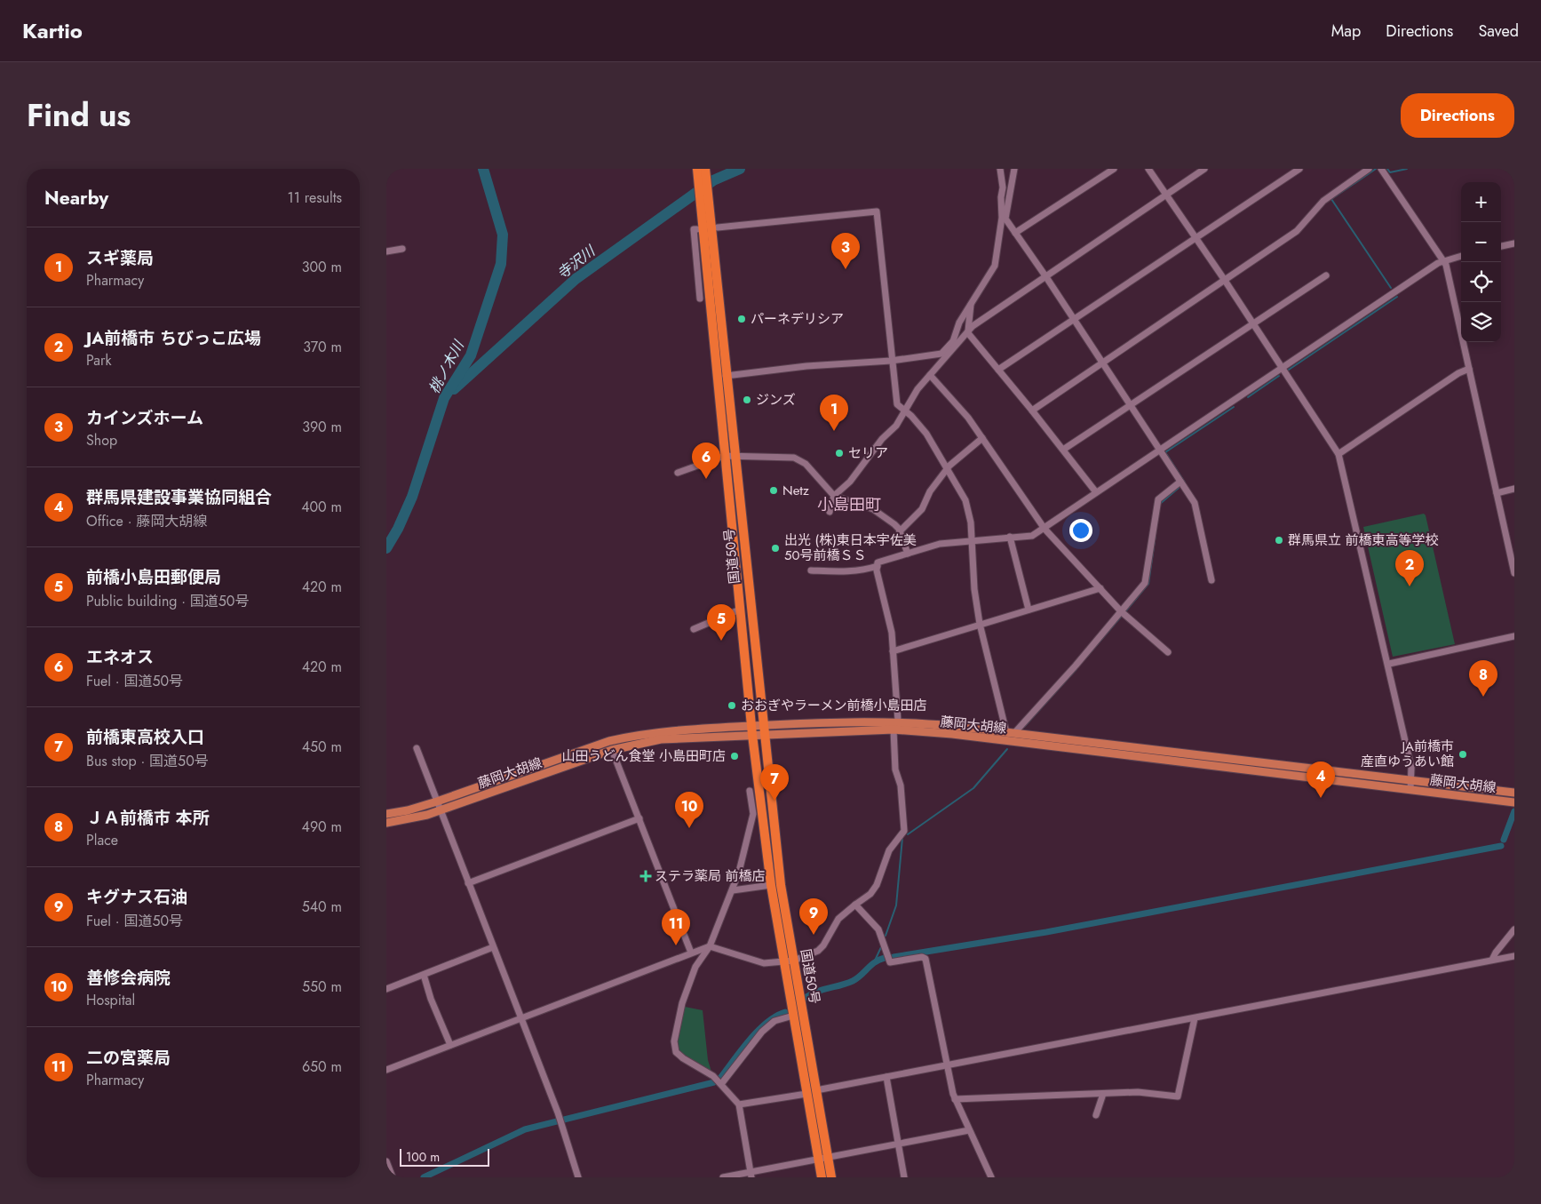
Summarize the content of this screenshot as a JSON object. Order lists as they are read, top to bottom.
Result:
{
  "streets": {
    "highway": ["国道50号"],
    "main road": ["藤岡大胡線"]
  },
  "crossings": [
    ["国道50号", "藤岡大胡線"]
  ],
  "districts": ["小島田町"],
  "water": ["寺沢川", "桃ノ木川"],
  "places": {
    "other": [
      "パーネデリシア",
      "ジンズ",
      "セリア",
      "Netz",
      "群馬県立 前橋東高等学校",
      "出光 (株)東日本宇佐美 50号前橋ＳＳ",
      "おおぎやラーメン前橋小島田店",
      "JA前橋市 産直ゆうあい館",
      "山田うどん食堂 小島田町店"
    ],
    "health": ["ステラ薬局 前橋店"]
  },
  "scale_bar": "100 m",
  "page": {
    "header": "Kartio",
    "nav": ["Map", "Directions", "Saved"],
    "title": "Find us",
    "buttons": "Directions",
    "heading": ["Nearby", "11 results"],
    "map_buttons": ["+", "−"],
    "list": [
      {
        "mark": "1",
        "name": "スギ薬局",
        "note": "Pharmacy",
        "value": "300 m"
      },
      {
        "mark": "2",
        "name": "JA前橋市 ちびっこ広場",
        "note": "Park",
        "value": "370 m"
      },
      {
        "mark": "3",
        "name": "カインズホーム",
        "note": "Shop",
        "value": "390 m"
      },
      {
        "mark": "4",
        "name": "群馬県建設事業協同組合",
        "note": "Office · 藤岡大胡線",
        "value": "400 m"
      },
      {
        "mark": "5",
        "name": "前橋小島田郵便局",
        "note": "Public building · 国道50号",
        "value": "420 m"
      },
      {
        "mark": "6",
        "name": "エネオス",
        "note": "Fuel · 国道50号",
        "value": "420 m"
      },
      {
        "mark": "7",
        "name": "前橋東高校入口",
        "note": "Bus stop · 国道50号",
        "value": "450 m"
      },
      {
        "mark": "8",
        "name": "ＪＡ前橋市 本所",
        "note": "Place",
        "value": "490 m"
      },
      {
        "mark": "9",
        "name": "キグナス石油",
        "note": "Fuel · 国道50号",
        "value": "540 m"
      },
      {
        "mark": "10",
        "name": "善修会病院",
        "note": "Hospital",
        "value": "550 m"
      },
      {
        "mark": "11",
        "name": "二の宮薬局",
        "note": "Pharmacy",
        "value": "650 m"
      }
    ],
    "pins": [
      "3",
      "1",
      "6",
      "2",
      "5",
      "8",
      "4",
      "7",
      "10",
      "9",
      "11"
    ],
    "scale": "100 m"
  }
}
